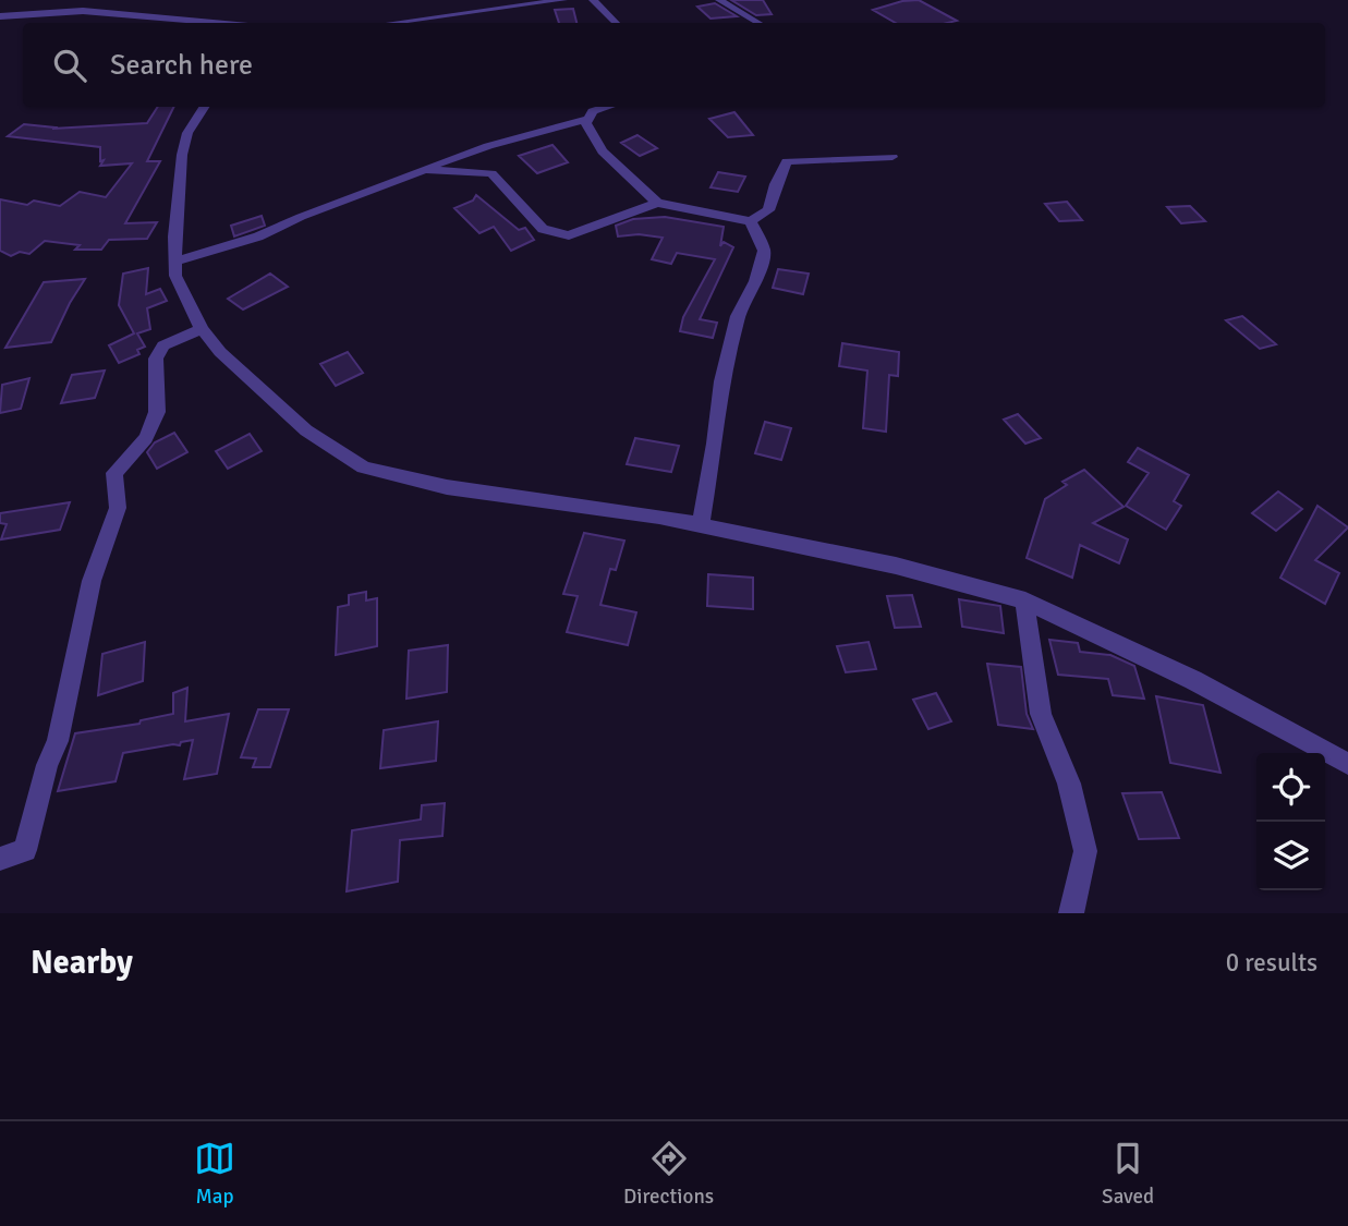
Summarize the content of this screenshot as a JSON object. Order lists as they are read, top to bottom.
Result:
{
  "page": {
    "search": "Search here",
    "heading": ["Nearby", "0 results"],
    "nav": ["Map", "Directions", "Saved"]
  }
}
